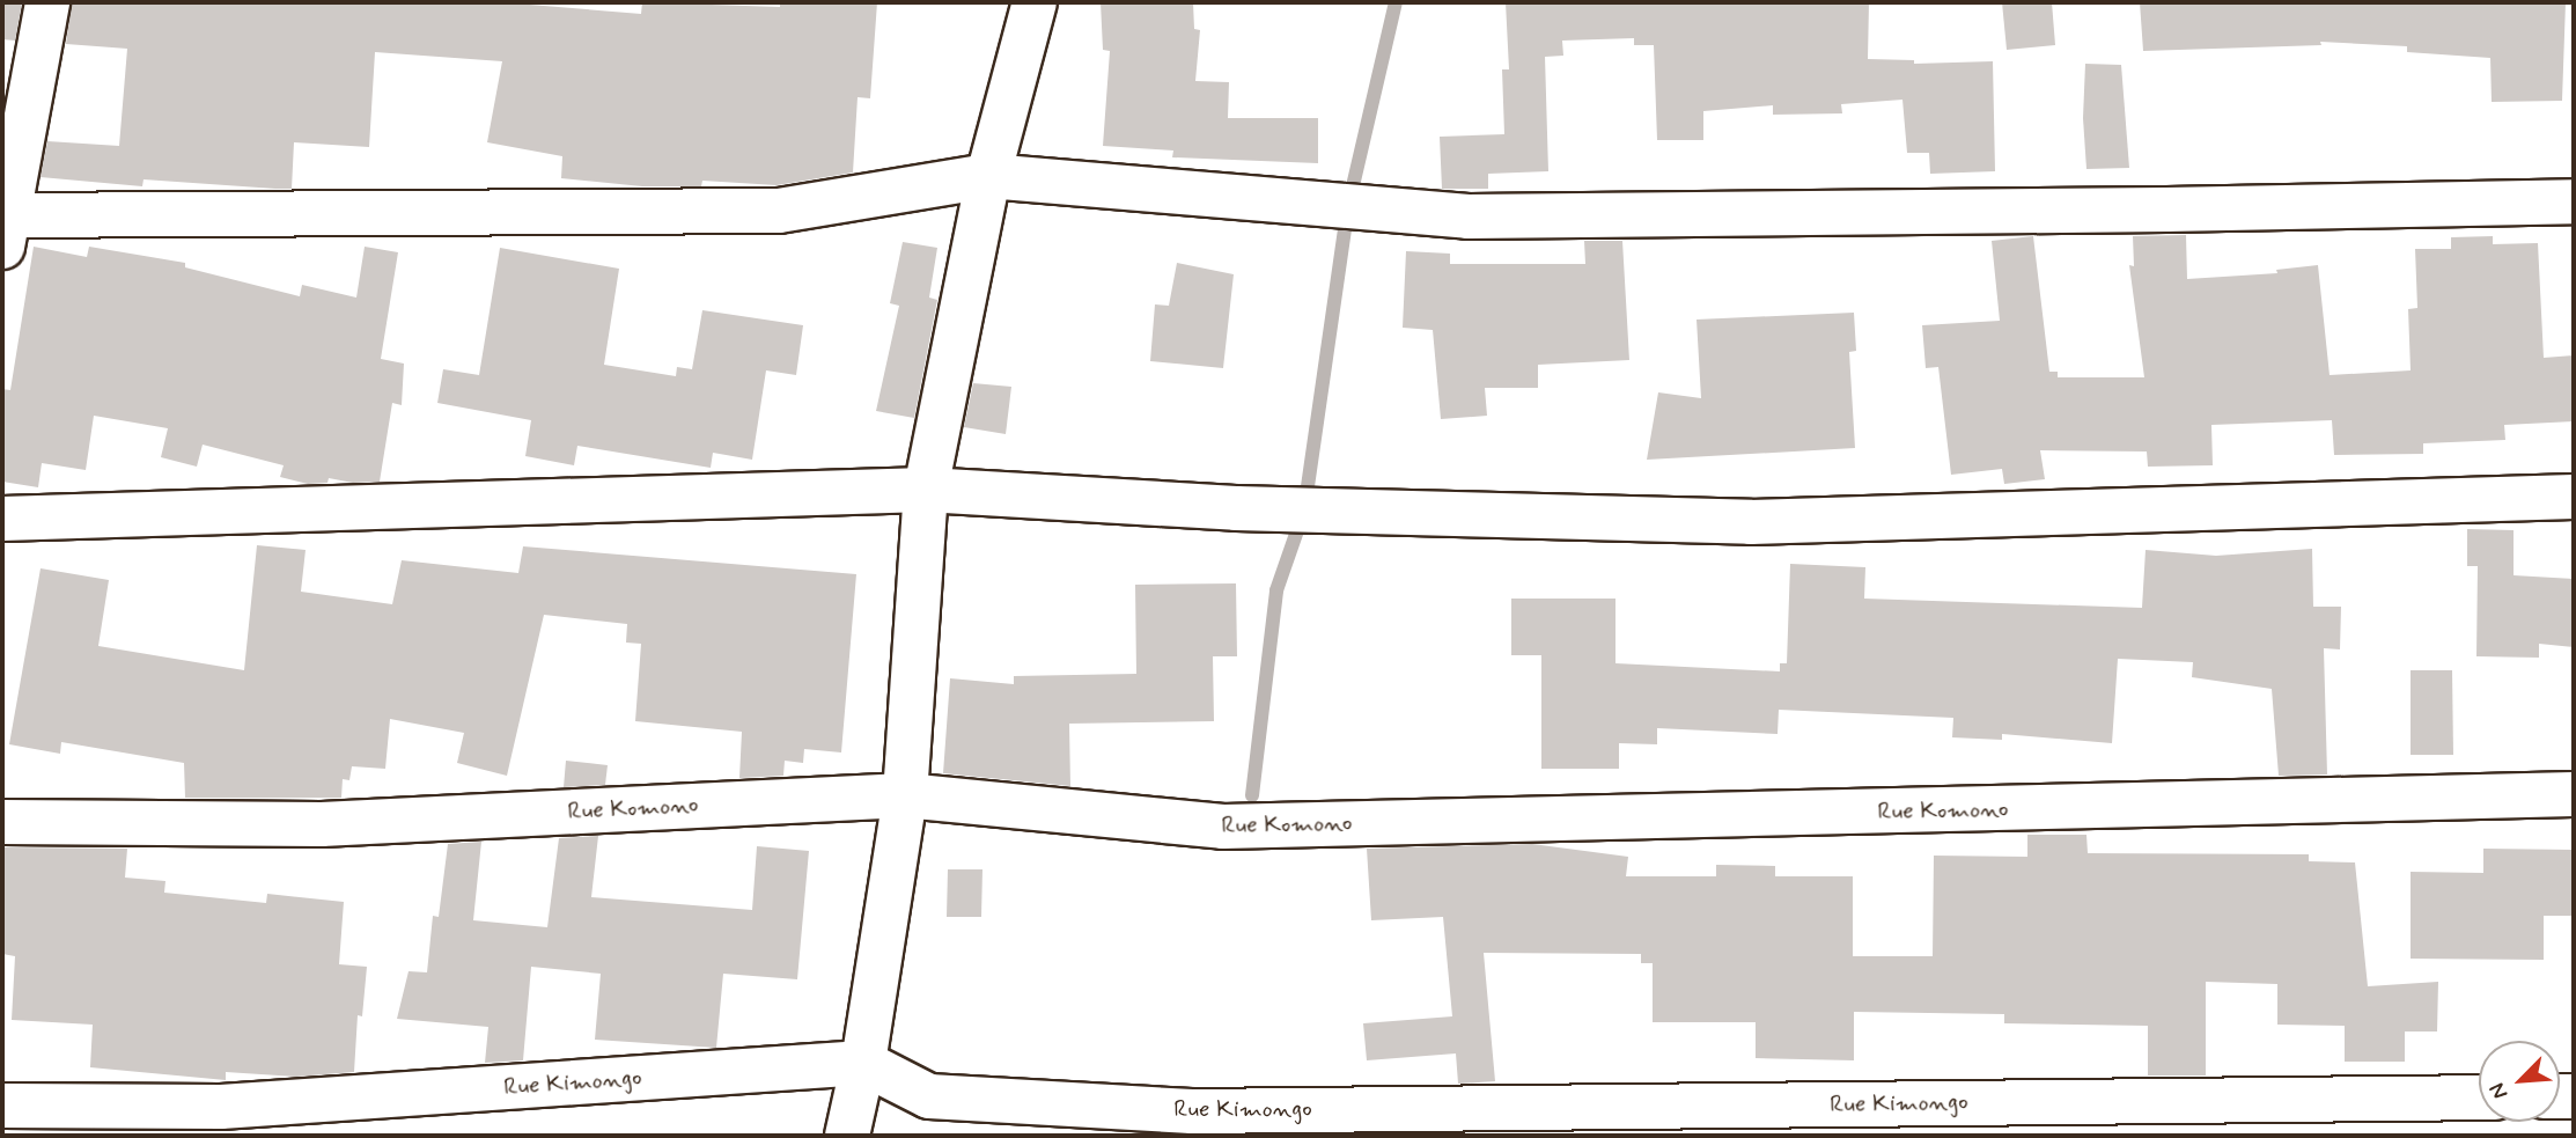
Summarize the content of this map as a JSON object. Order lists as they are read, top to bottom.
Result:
{
  "streets": {
    "street": ["Rue Komono", "Rue Kimongo"]
  },
  "north": "bottom left"
}
